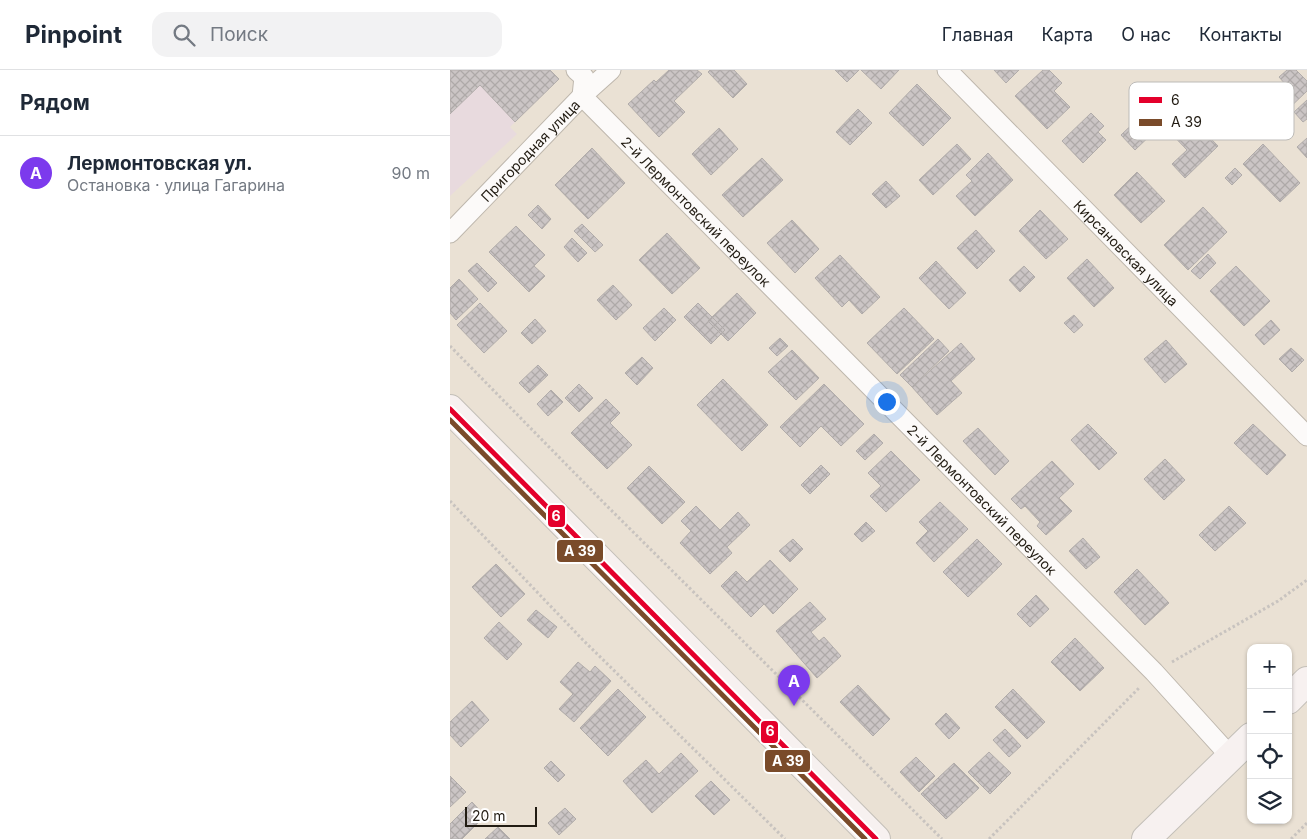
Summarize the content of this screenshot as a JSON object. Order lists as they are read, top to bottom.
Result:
{
  "streets": {
    "street": ["Пригородная улица", "2-й Лермонтовский переулок", "Кирсановская улица"]
  },
  "crossings": [
    ["Пригородная улица", "2-й Лермонтовский переулок"]
  ],
  "lines": ["transit line 6"],
  "legend": ["6", "А 39"],
  "scale_bar": "20 m",
  "page": {
    "header": "Pinpoint",
    "search": "Поиск",
    "nav": [
      "Главная",
      "Карта",
      "О нас",
      "Контакты"
    ],
    "heading": "Рядом",
    "list": [
      {
        "mark": "A",
        "name": "Лермонтовская ул.",
        "note": "Остановка · улица Гагарина",
        "value": "90 m"
      }
    ],
    "map_buttons": ["+", "−"],
    "pins": "A",
    "scale": "20 m"
  }
}
